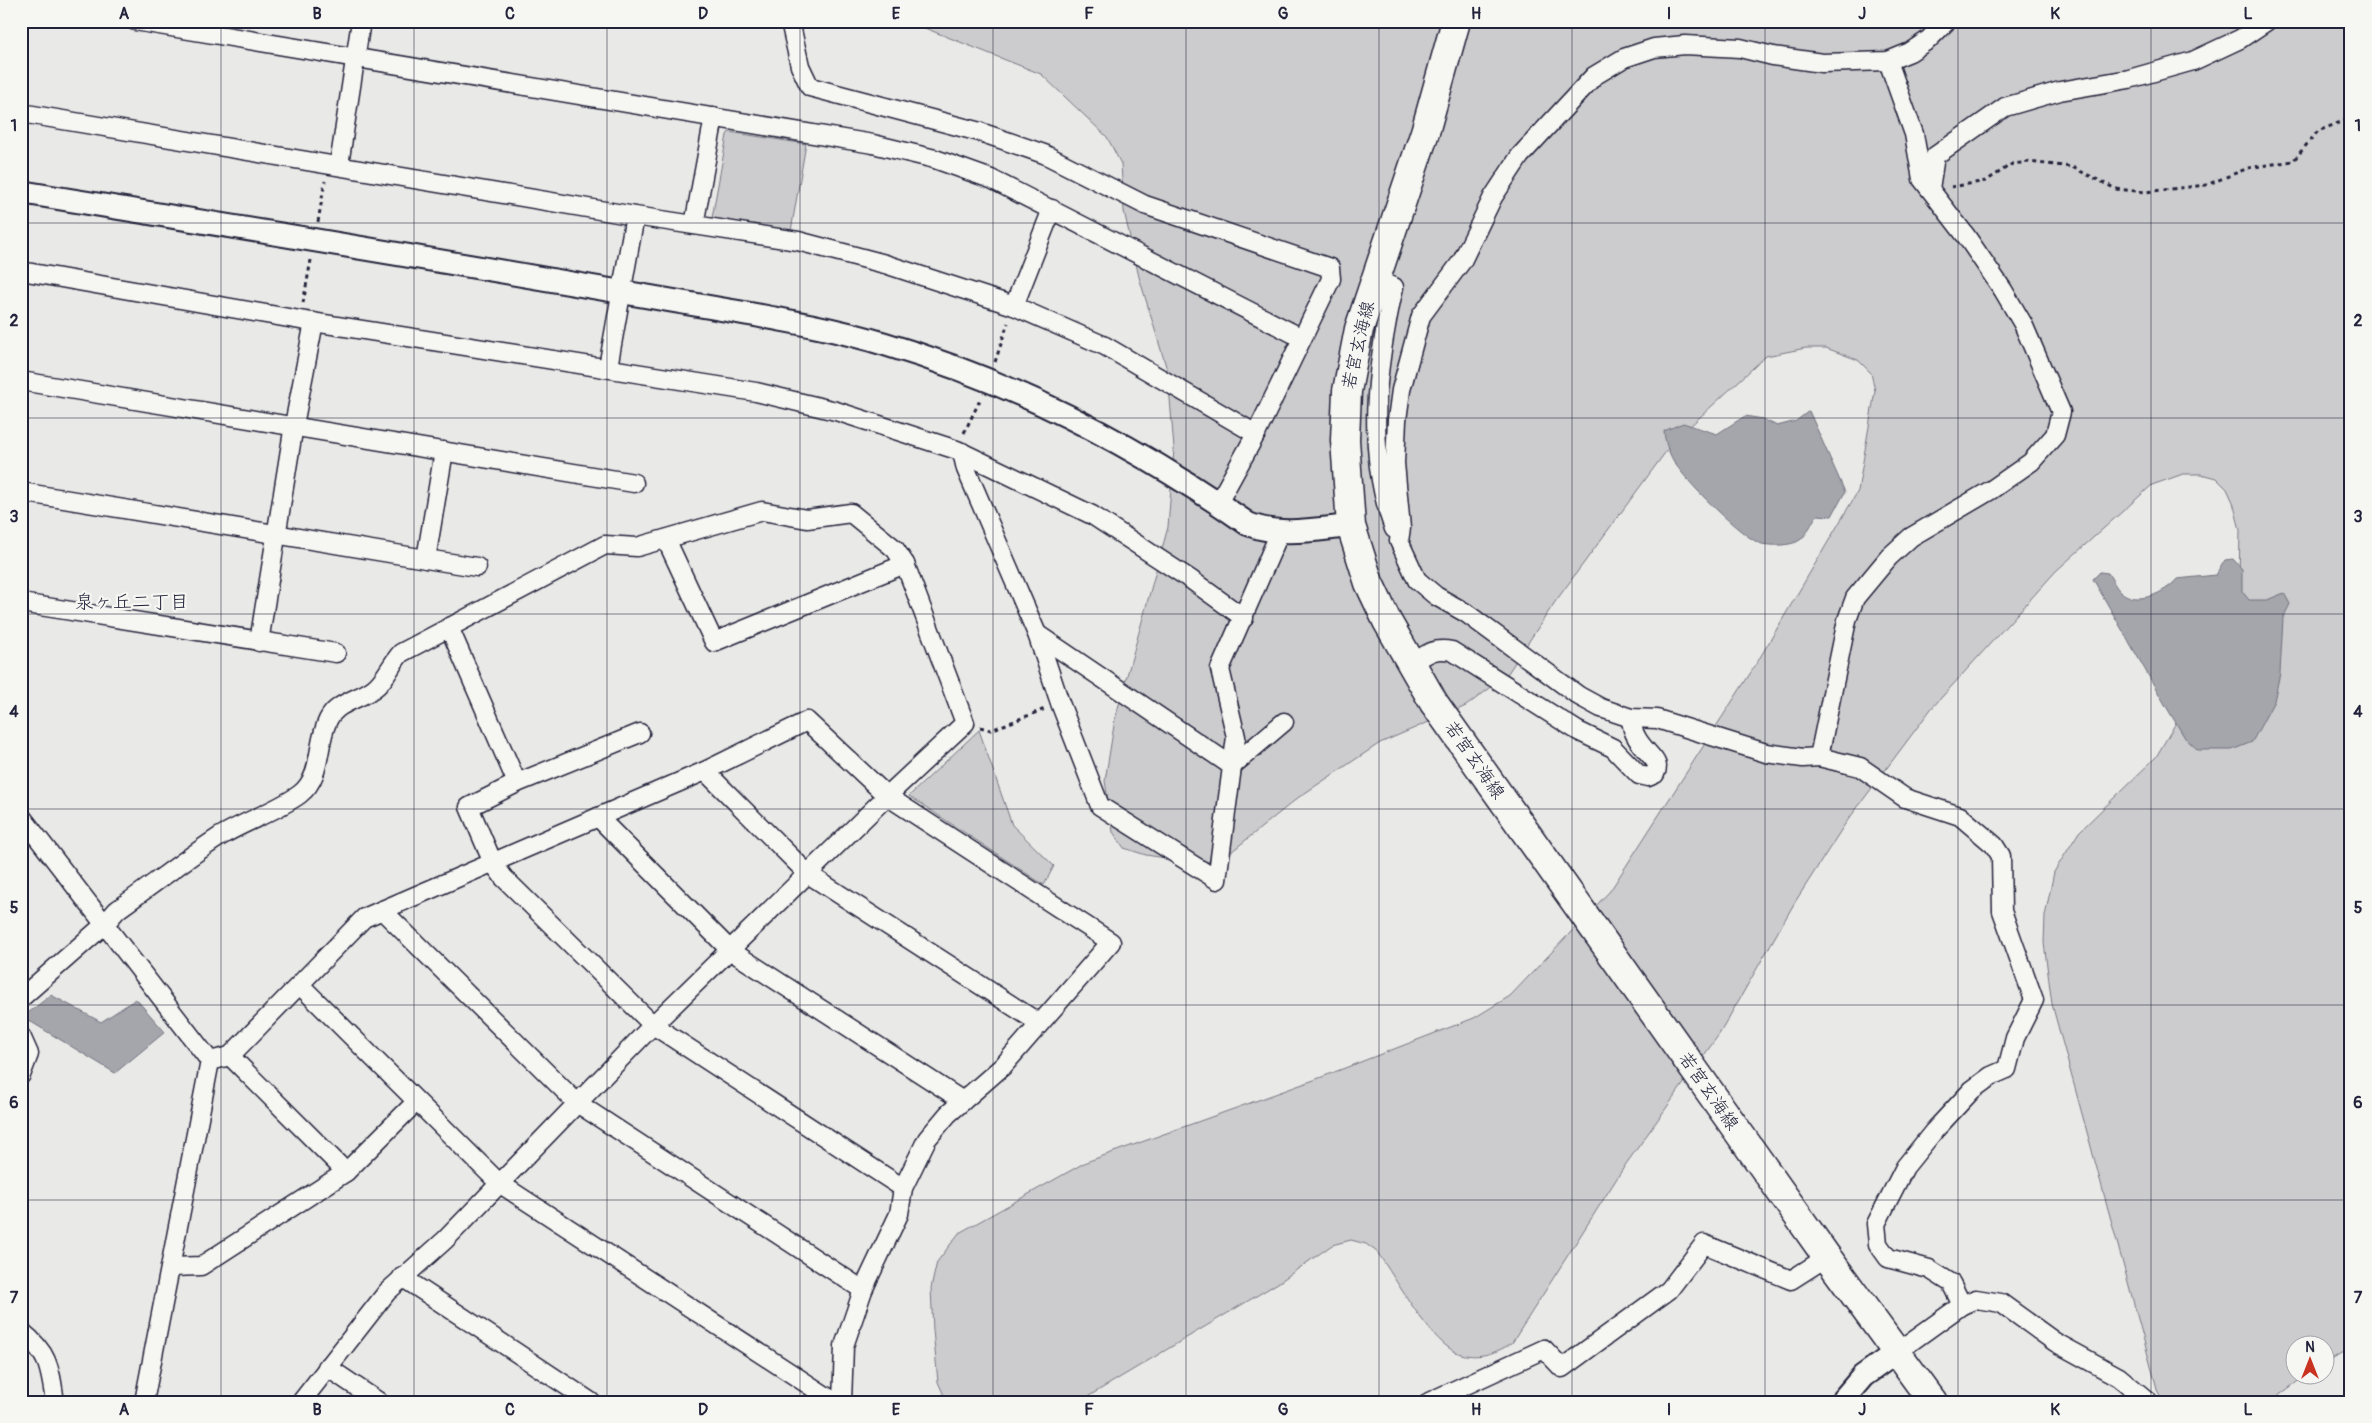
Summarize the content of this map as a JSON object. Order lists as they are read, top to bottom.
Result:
{
  "streets": {
    "main road": ["若宮玄海線"]
  },
  "districts": ["泉ヶ丘二丁目"],
  "north": "top",
  "grid": {
    "columns": [
      "A",
      "B",
      "C",
      "D",
      "E",
      "F",
      "G",
      "H",
      "I",
      "J",
      "K",
      "L"
    ],
    "rows": [
      "1",
      "2",
      "3",
      "4",
      "5",
      "6",
      "7"
    ]
  }
}
